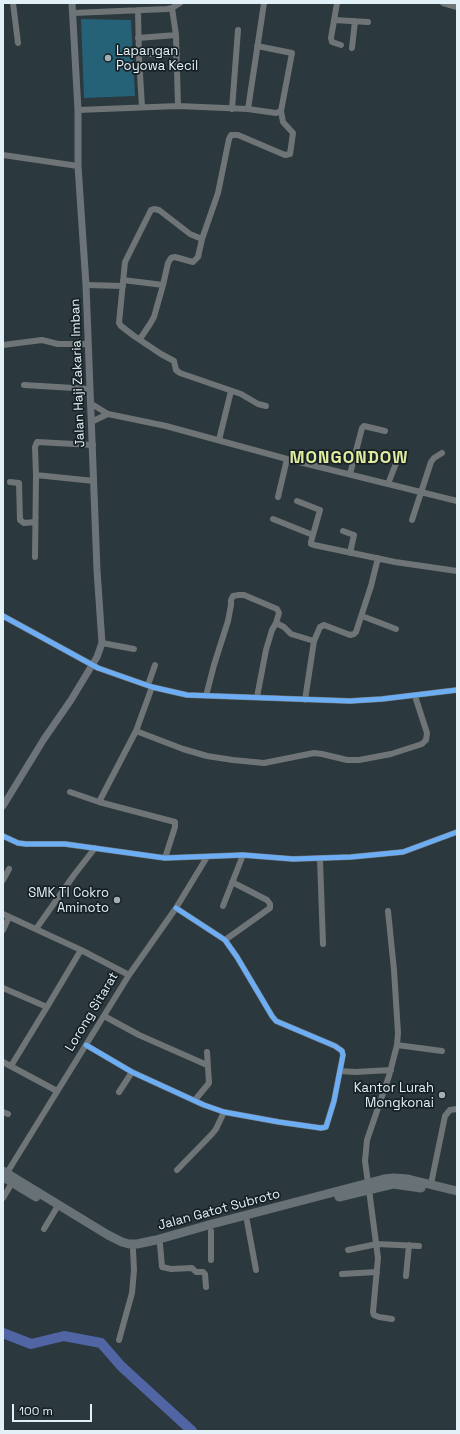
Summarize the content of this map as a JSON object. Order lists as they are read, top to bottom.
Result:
{
  "streets": {
    "highway": ["Jalan Gatot Subroto"],
    "main road": ["Jalan Haji Zakaria Imban"],
    "street": ["Lorong Sitarat"]
  },
  "crossings": [
    ["Lorong Sitarat", "Jalan Gatot Subroto"]
  ],
  "districts": ["MONGONDOW"],
  "places": ["Lapangan Poyowa Kecil", "SMK TI Cokro Aminoto", "Kantor Lurah Mongkonai"],
  "scale_bar": "100 m"
}
